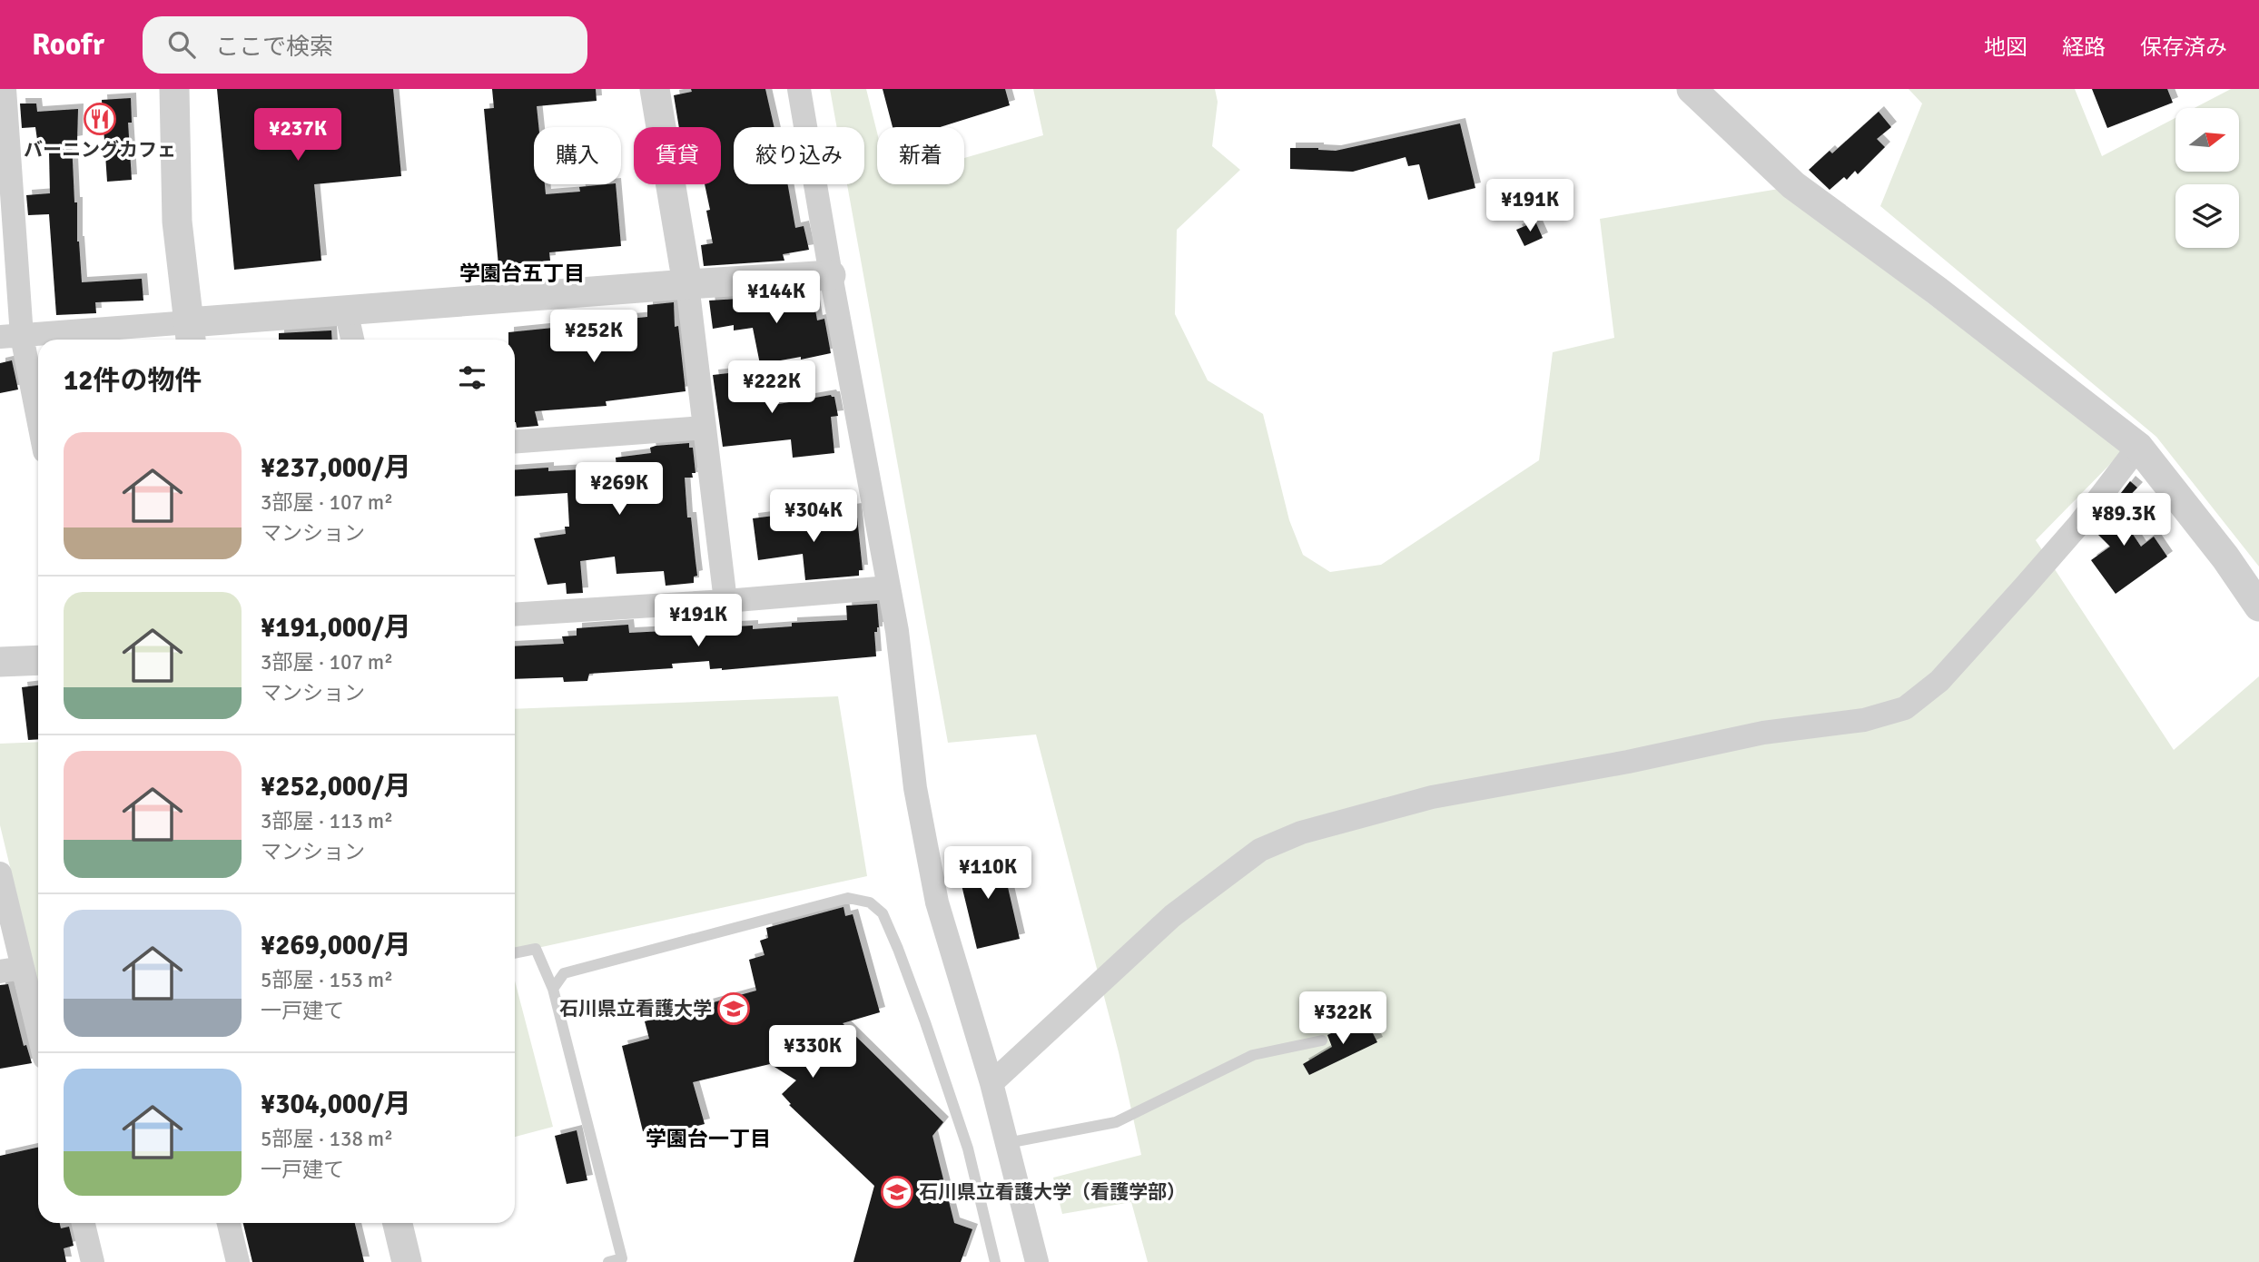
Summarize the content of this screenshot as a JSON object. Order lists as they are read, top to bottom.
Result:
{
  "districts": ["学園台五丁目", "学園台一丁目"],
  "places": {
    "restaurant": ["バーニングカフェ"],
    "school or university": ["石川県立看護大学", "石川県立看護大学（看護学部）"]
  },
  "north": "right",
  "page": {
    "header": "Roofr",
    "search": "ここで検索",
    "nav": ["地図", "経路", "保存済み"],
    "price": [
      "¥237K",
      "¥191K",
      "¥144K",
      "¥252K",
      "¥222K",
      "¥269K",
      "¥304K",
      "¥89.3K",
      "¥191K",
      "¥110K",
      "¥322K",
      "¥330K"
    ],
    "chip": [
      "購入",
      "賃貸",
      "絞り込み",
      "新着"
    ],
    "heading": "12件の物件",
    "list": [
      {
        "name": "¥237,000/月",
        "note": "3部屋 · 107 m² · マンション"
      },
      {
        "name": "¥191,000/月",
        "note": "3部屋 · 107 m² · マンション"
      },
      {
        "name": "¥252,000/月",
        "note": "3部屋 · 113 m² · マンション"
      },
      {
        "name": "¥269,000/月",
        "note": "5部屋 · 153 m² · 一戸建て"
      },
      {
        "name": "¥304,000/月",
        "note": "5部屋 · 138 m² · 一戸建て"
      }
    ]
  }
}
